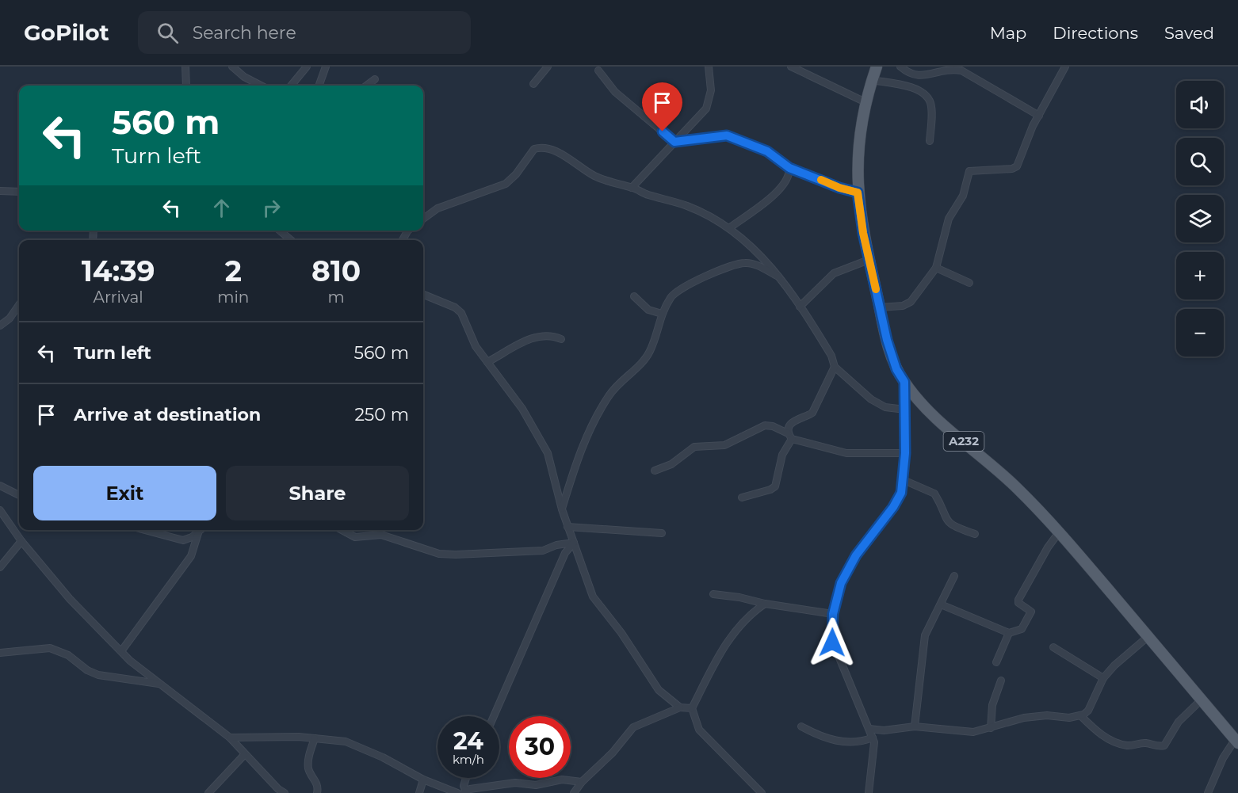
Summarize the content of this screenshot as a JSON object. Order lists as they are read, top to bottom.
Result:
{
  "streets": {
    "main road": ["A232"]
  },
  "page": {
    "header": "GoPilot",
    "search": "Search here",
    "nav": ["Map", "Directions", "Saved"],
    "map_buttons": ["+", "−"],
    "turn": ["560 m", "Turn left"],
    "eta": [
      "14:39",
      "Arrival",
      "2",
      "min",
      "810",
      "m"
    ],
    "list": [
      {
        "name": "Turn left",
        "value": "560 m"
      },
      {
        "name": "Arrive at destination",
        "value": "250 m"
      }
    ],
    "buttons": ["Exit", "Share"],
    "speed": "24 km/h",
    "limit": "30"
  }
}
